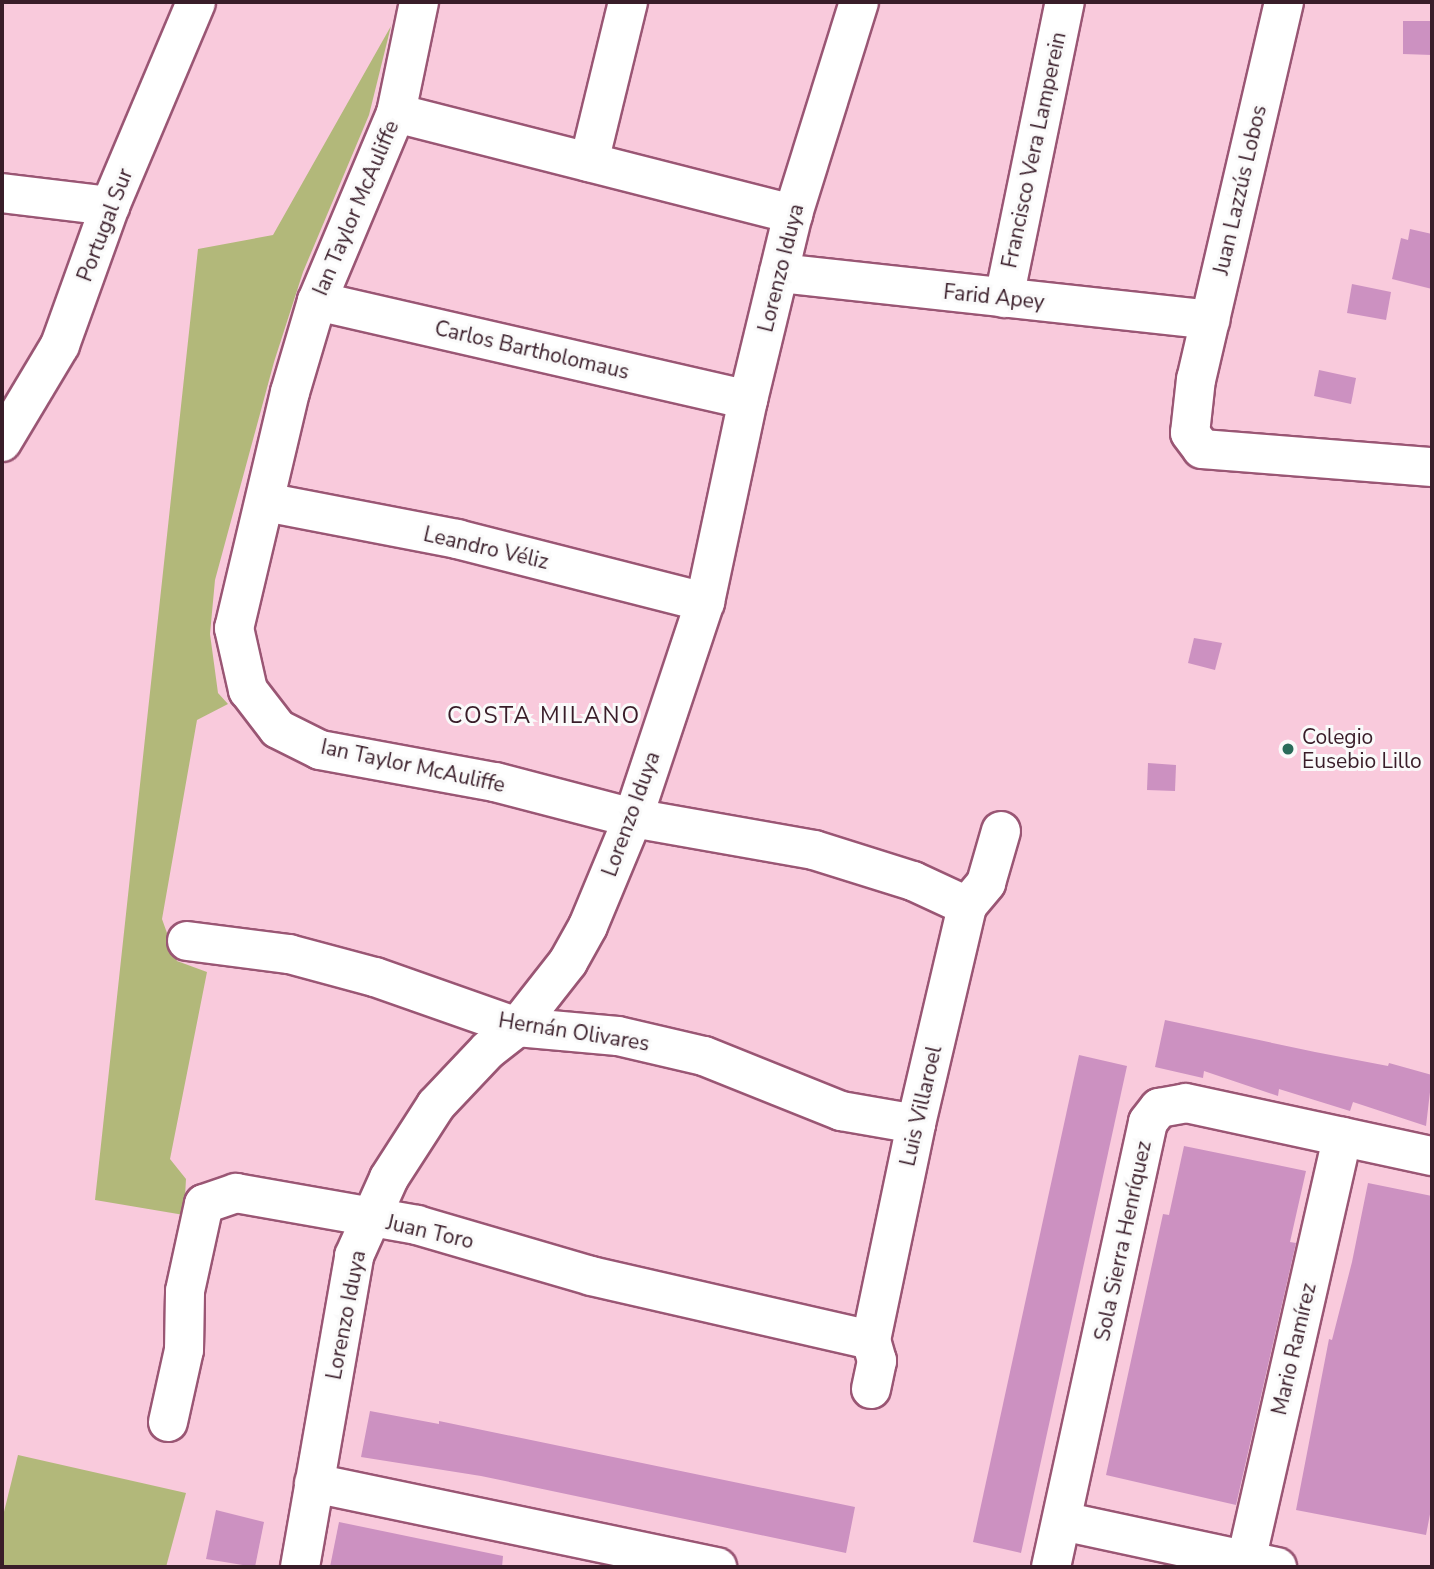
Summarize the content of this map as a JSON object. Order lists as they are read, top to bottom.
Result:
{
  "streets": {
    "street": [
      "Francisco Vera Lamperein",
      "Juan Lazzús Lobos",
      "Ian Taylor McAuliffe",
      "Portugal Sur",
      "Lorenzo Iduya",
      "Farid Apey",
      "Carlos Bartholomaus",
      "Leandro Véliz",
      "Hernán Olivares",
      "Luis Villaroel",
      "Juan Toro",
      "Sola Sierra Henríquez",
      "Mario Ramírez"
    ]
  },
  "crossings": [
    ["Francisco Vera Lamperein", "Farid Apey"],
    ["Juan Lazzús Lobos", "Farid Apey"],
    ["Ian Taylor McAuliffe", "Lorenzo Iduya"],
    ["Ian Taylor McAuliffe", "Carlos Bartholomaus"],
    ["Ian Taylor McAuliffe", "Leandro Véliz"],
    ["Ian Taylor McAuliffe", "Luis Villaroel"],
    ["Lorenzo Iduya", "Farid Apey"],
    ["Lorenzo Iduya", "Carlos Bartholomaus"],
    ["Lorenzo Iduya", "Leandro Véliz"],
    ["Lorenzo Iduya", "Hernán Olivares"],
    ["Lorenzo Iduya", "Juan Toro"],
    ["Hernán Olivares", "Luis Villaroel"],
    ["Luis Villaroel", "Juan Toro"],
    ["Sola Sierra Henríquez", "Mario Ramírez"]
  ],
  "districts": ["COSTA MILANO"],
  "places": ["Colegio Eusebio Lillo"]
}
